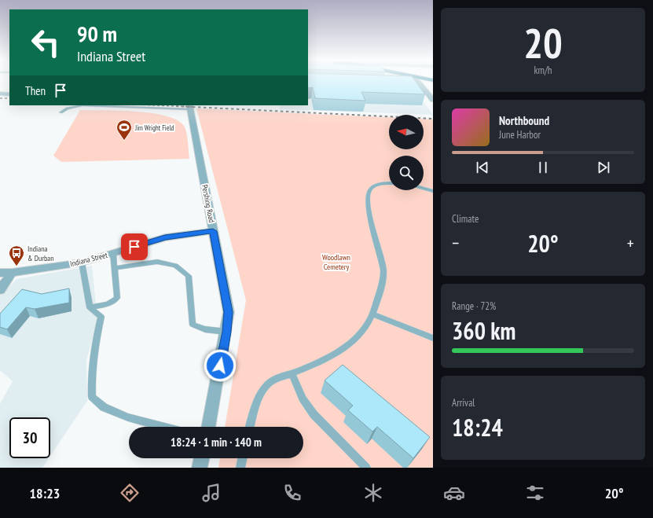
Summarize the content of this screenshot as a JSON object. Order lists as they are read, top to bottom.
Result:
{
  "streets": {
    "street": ["Pershing Road", "Indiana Street"]
  },
  "crossings": [
    ["Pershing Road", "Indiana Street"]
  ],
  "parks": ["Woodlawn Cemetery"],
  "places": {
    "sports": ["Jim Wright Field"],
    "bus stop": ["Indiana & Durban"]
  },
  "north": "left",
  "page": {
    "tile": [
      ["20", "km/h"],
      "Climate",
      ["Range · 72%", "360 km"],
      ["Arrival", "18:24"]
    ],
    "turn": ["90 m", "Indiana Street"],
    "then": "Then",
    "song": ["Northbound", "June Harbor"],
    "heat": ["−", "20°", "+"],
    "limit": "30",
    "trip": "18:24 · 1 min · 140 m",
    "tabs": ["18:23", "20°"]
  }
}
